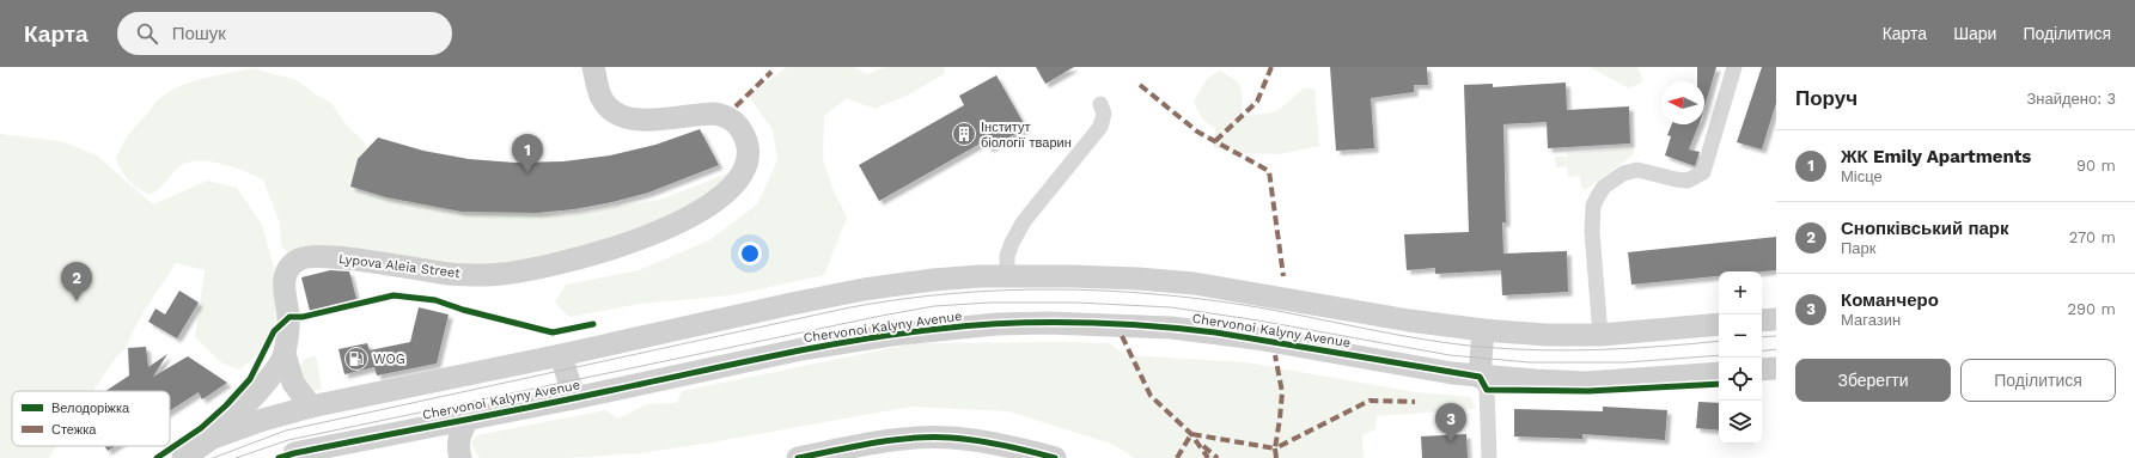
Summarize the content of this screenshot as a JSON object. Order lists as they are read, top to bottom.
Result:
{
  "streets": {
    "main road": ["Lypova Aleia Street", "Chervonoi Kalyny Avenue"]
  },
  "places": {
    "building": ["Інститут біології тварин"],
    "fuel station": ["WOG"]
  },
  "legend": ["Велодоріжка", "Стежка"],
  "north": "left",
  "page": {
    "header": "Карта",
    "search": "Пошук",
    "nav": ["Карта", "Шари", "Поділитися"],
    "heading": ["Поруч", "Знайдено: 3"],
    "list": [
      {
        "mark": "1",
        "name": "ЖК Emily Apartments",
        "note": "Місце",
        "value": "90 m"
      },
      {
        "mark": "2",
        "name": "Снопківський парк",
        "note": "Парк",
        "value": "270 m"
      },
      {
        "mark": "3",
        "name": "Команчеро",
        "note": "Магазин",
        "value": "290 m"
      }
    ],
    "pins": ["1", "2", "3"],
    "map_buttons": ["+", "−"],
    "buttons": ["Зберегти", "Поділитися"]
  }
}
